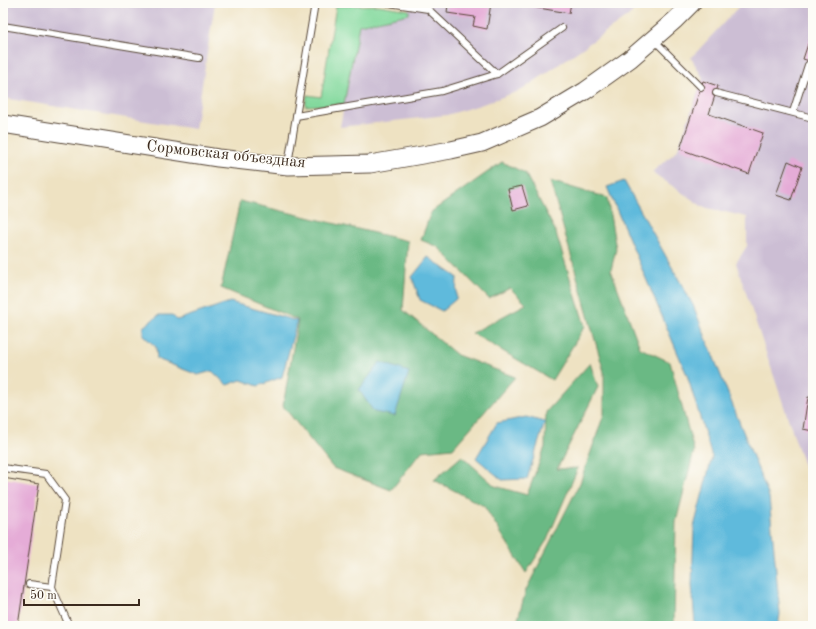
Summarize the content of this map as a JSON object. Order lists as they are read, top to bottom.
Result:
{
  "streets": {
    "street": ["Сормовская объездная"]
  },
  "scale_bar": "50 m"
}
